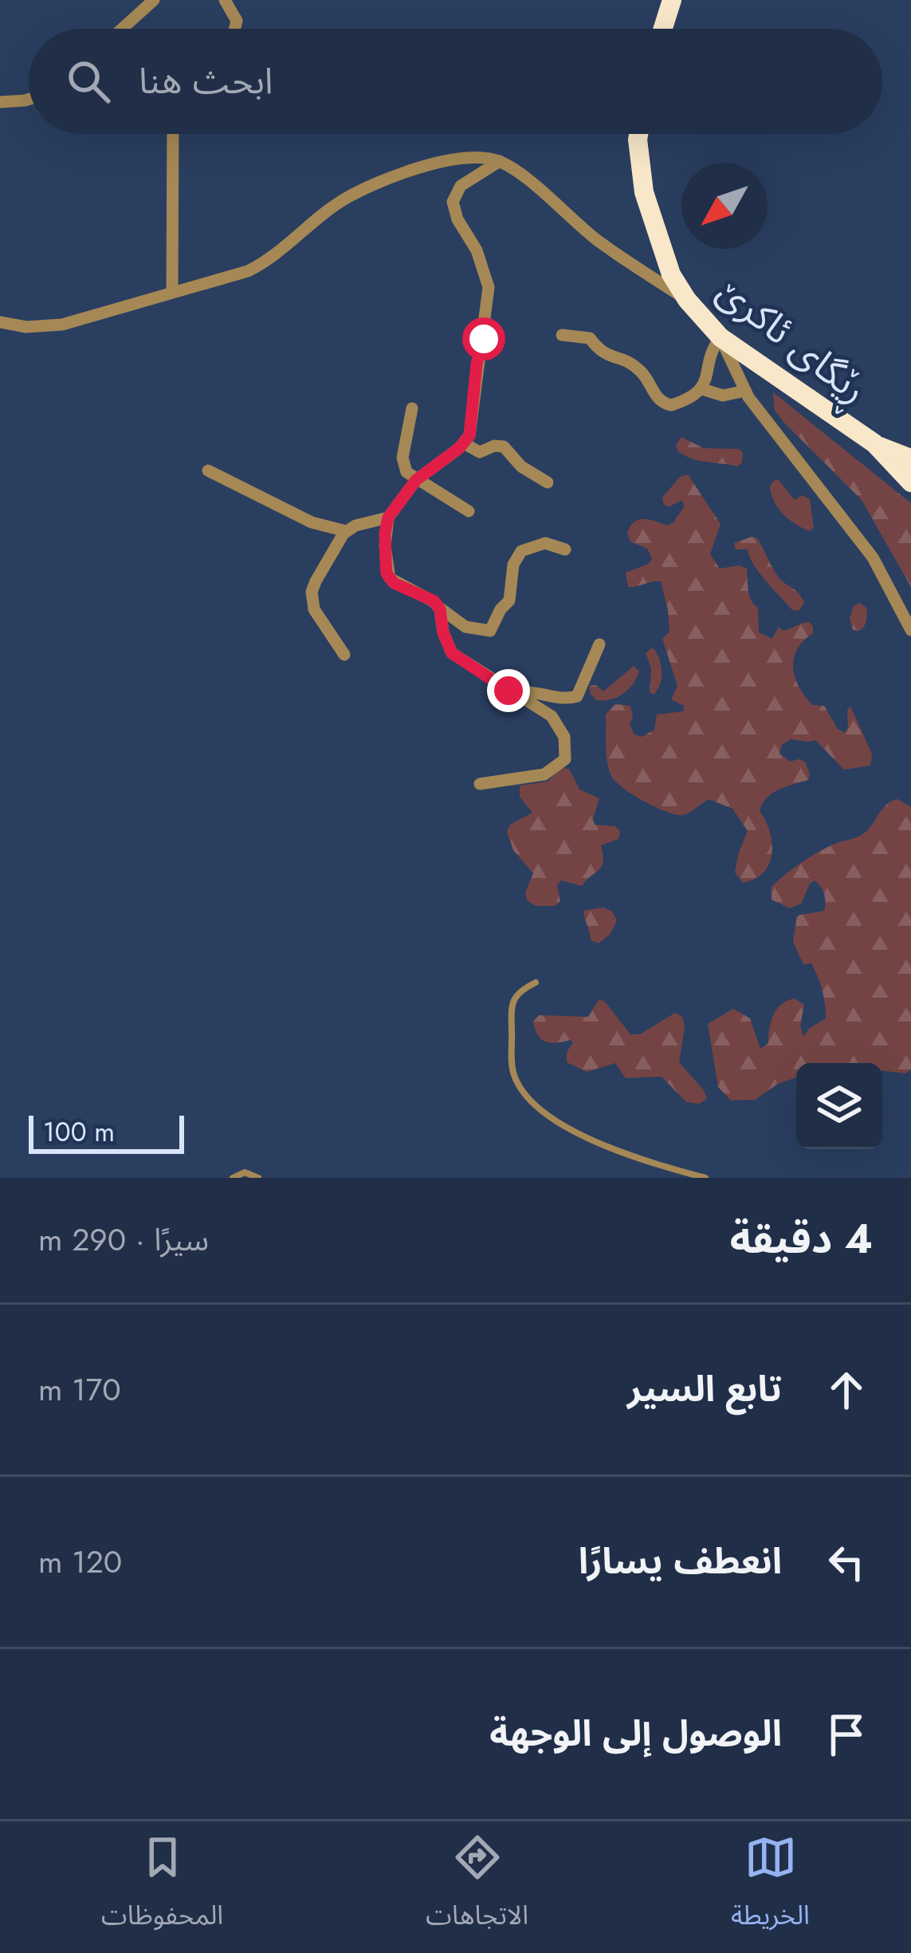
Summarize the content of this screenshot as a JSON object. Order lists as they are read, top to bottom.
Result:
{
  "streets": {
    "highway": ["ڕێگای ئاکرێ"]
  },
  "scale_bar": "100 m",
  "north": "bottom left",
  "page": {
    "search": "ابحث هنا",
    "scale": "100 m",
    "heading": ["4 دقيقة", "سيرًا · 290 m"],
    "list": [
      ["تابع السير", "170 m"],
      ["انعطف يسارًا", "120 m"],
      "الوصول إلى الوجهة"
    ],
    "nav": ["الخريطة", "الاتجاهات", "المحفوظات"]
  }
}
